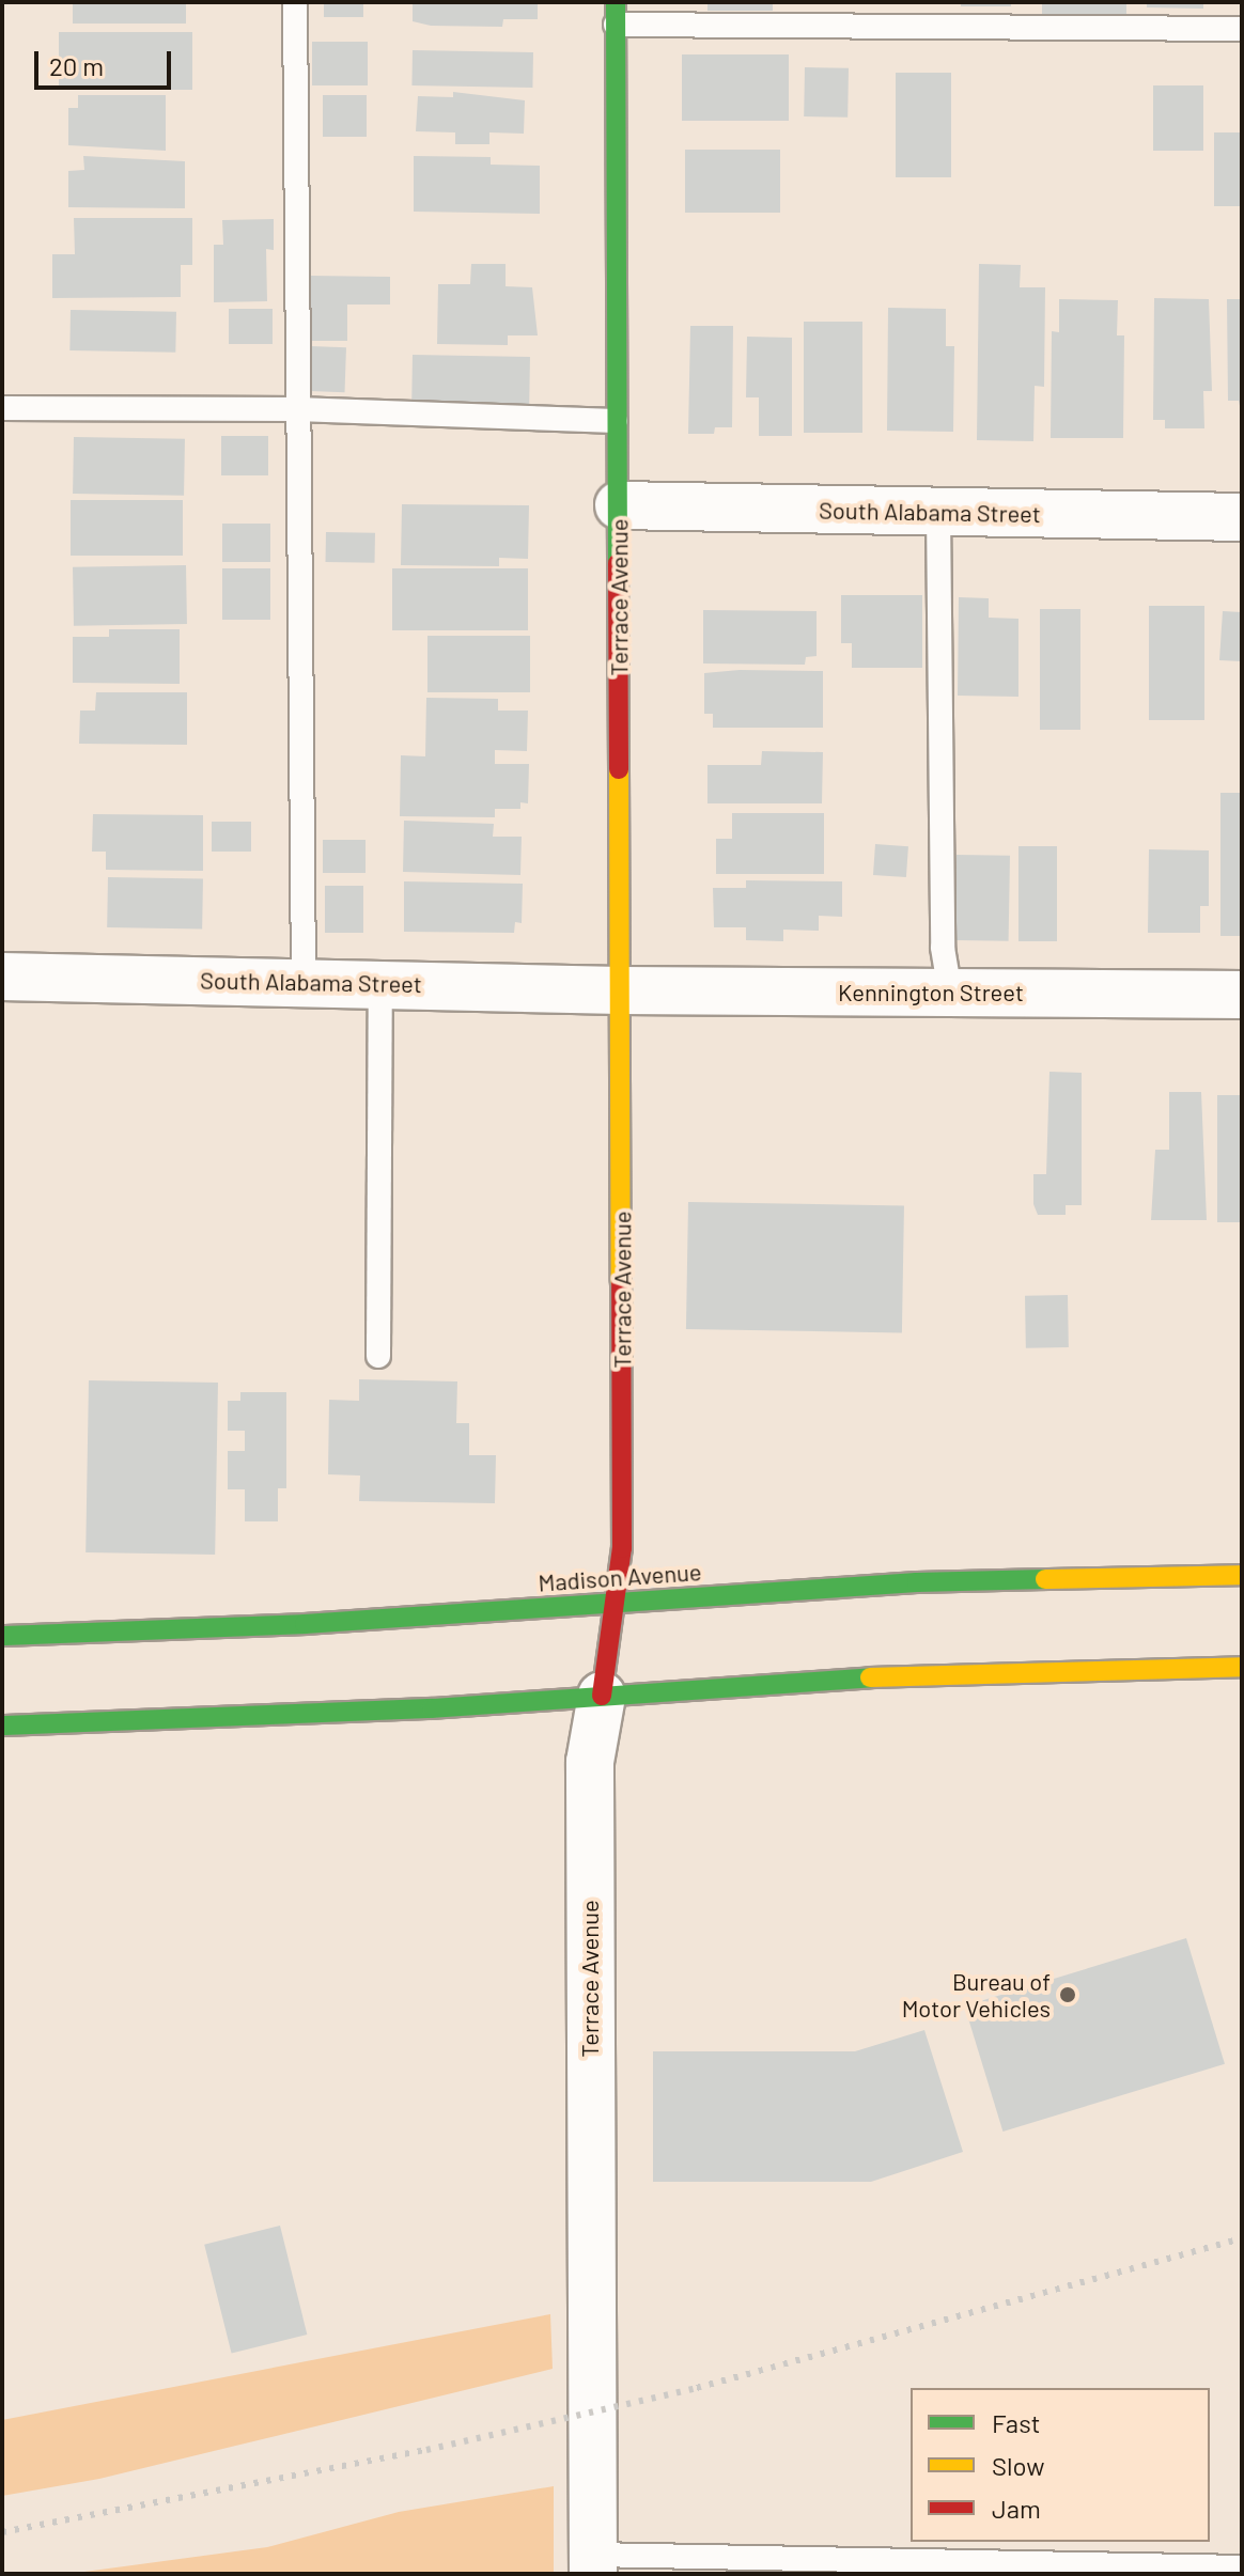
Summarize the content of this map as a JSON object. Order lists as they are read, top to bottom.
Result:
{
  "streets": {
    "main road": ["Terrace Avenue", "Madison Avenue"],
    "street": ["South Alabama Street", "Kennington Street"]
  },
  "crossings": [
    ["South Alabama Street", "Terrace Avenue"],
    ["South Alabama Street", "Kennington Street"],
    ["Terrace Avenue", "Kennington Street"],
    ["Terrace Avenue", "Madison Avenue"]
  ],
  "places": ["Bureau of Motor Vehicles"],
  "legend": ["Fast", "Slow", "Jam"],
  "scale_bar": "20 m"
}
